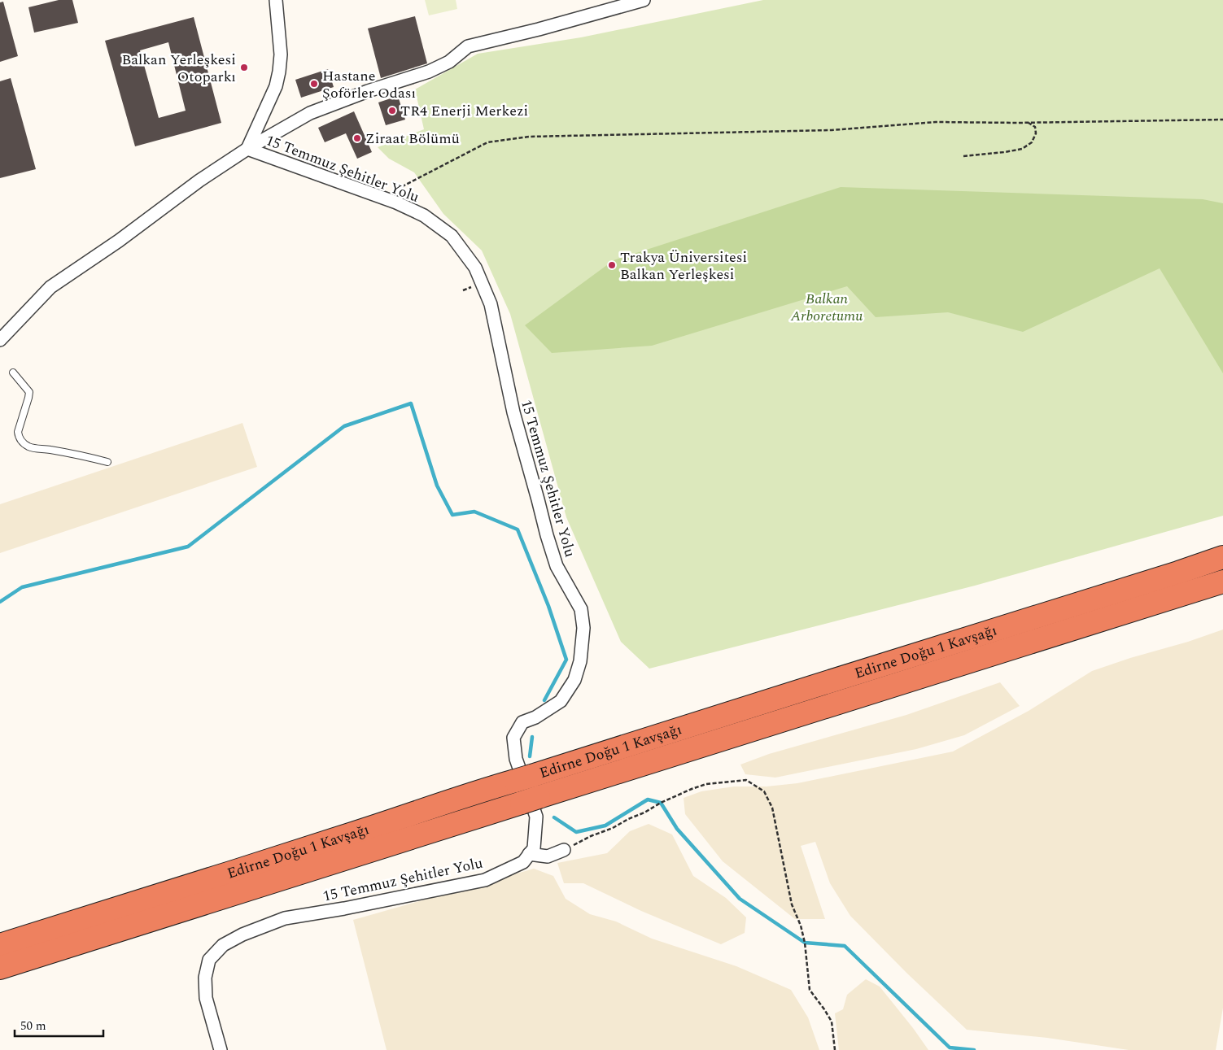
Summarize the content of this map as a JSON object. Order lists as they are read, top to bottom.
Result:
{
  "streets": {
    "highway": ["Edirne Doğu 1 Kavşağı"],
    "street": ["15 Temmuz Şehitler Yolu"]
  },
  "parks": ["Balkan Arboretumu"],
  "places": [
    "Balkan Yerleşkesi Otoparkı",
    "Hastane Şoförler Odası",
    "TR4 Enerji Merkezi",
    "Ziraat Bölümü",
    "Trakya Üniversitesi Balkan Yerleşkesi"
  ],
  "scale_bar": "50 m"
}
